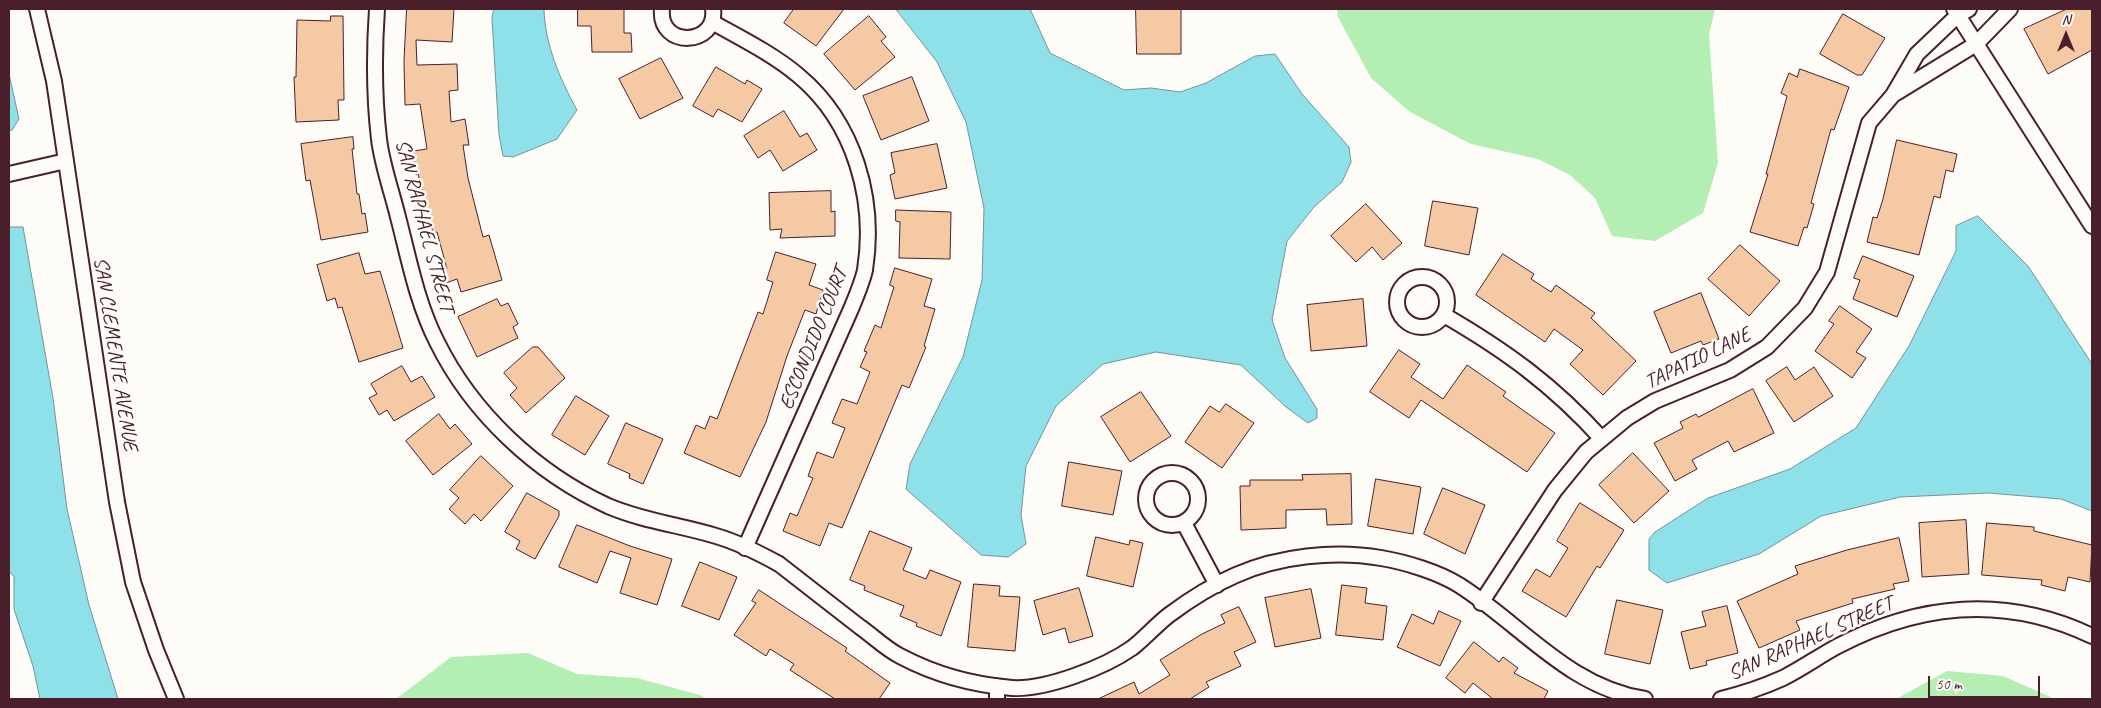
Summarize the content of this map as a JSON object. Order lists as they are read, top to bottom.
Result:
{
  "streets": {
    "street": [
      "SAN RAPHAEL STREET",
      "ESCONDIDO COURT",
      "SAN CLEMENTE AVENUE",
      "TAPATIO LANE"
    ]
  },
  "crossings": [
    ["SAN RAPHAEL STREET", "ESCONDIDO COURT"],
    ["SAN RAPHAEL STREET", "TAPATIO LANE"]
  ],
  "scale_bar": "50 m",
  "north": "top"
}
